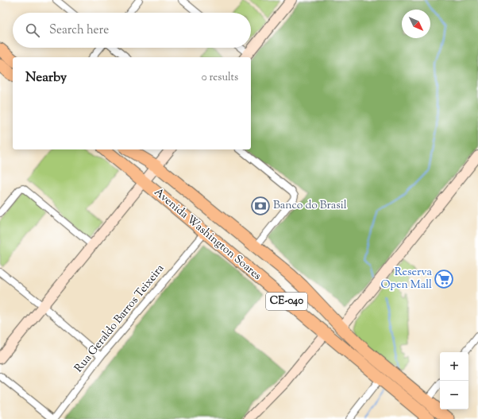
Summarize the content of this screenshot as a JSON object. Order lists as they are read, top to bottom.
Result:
{
  "streets": {
    "highway": ["Avenida Washington Soares", "CE-040"],
    "street": ["Rua Geraldo Barros Teixeira"]
  },
  "crossings": [
    ["Avenida Washington Soares", "Rua Geraldo Barros Teixeira"]
  ],
  "places": {
    "bank": ["Banco do Brasil"],
    "supermarket": ["Reserva Open Mall"]
  },
  "north": "bottom right",
  "page": {
    "search": "Search here",
    "heading": ["Nearby", "0 results"],
    "map_buttons": ["+", "−"]
  }
}
